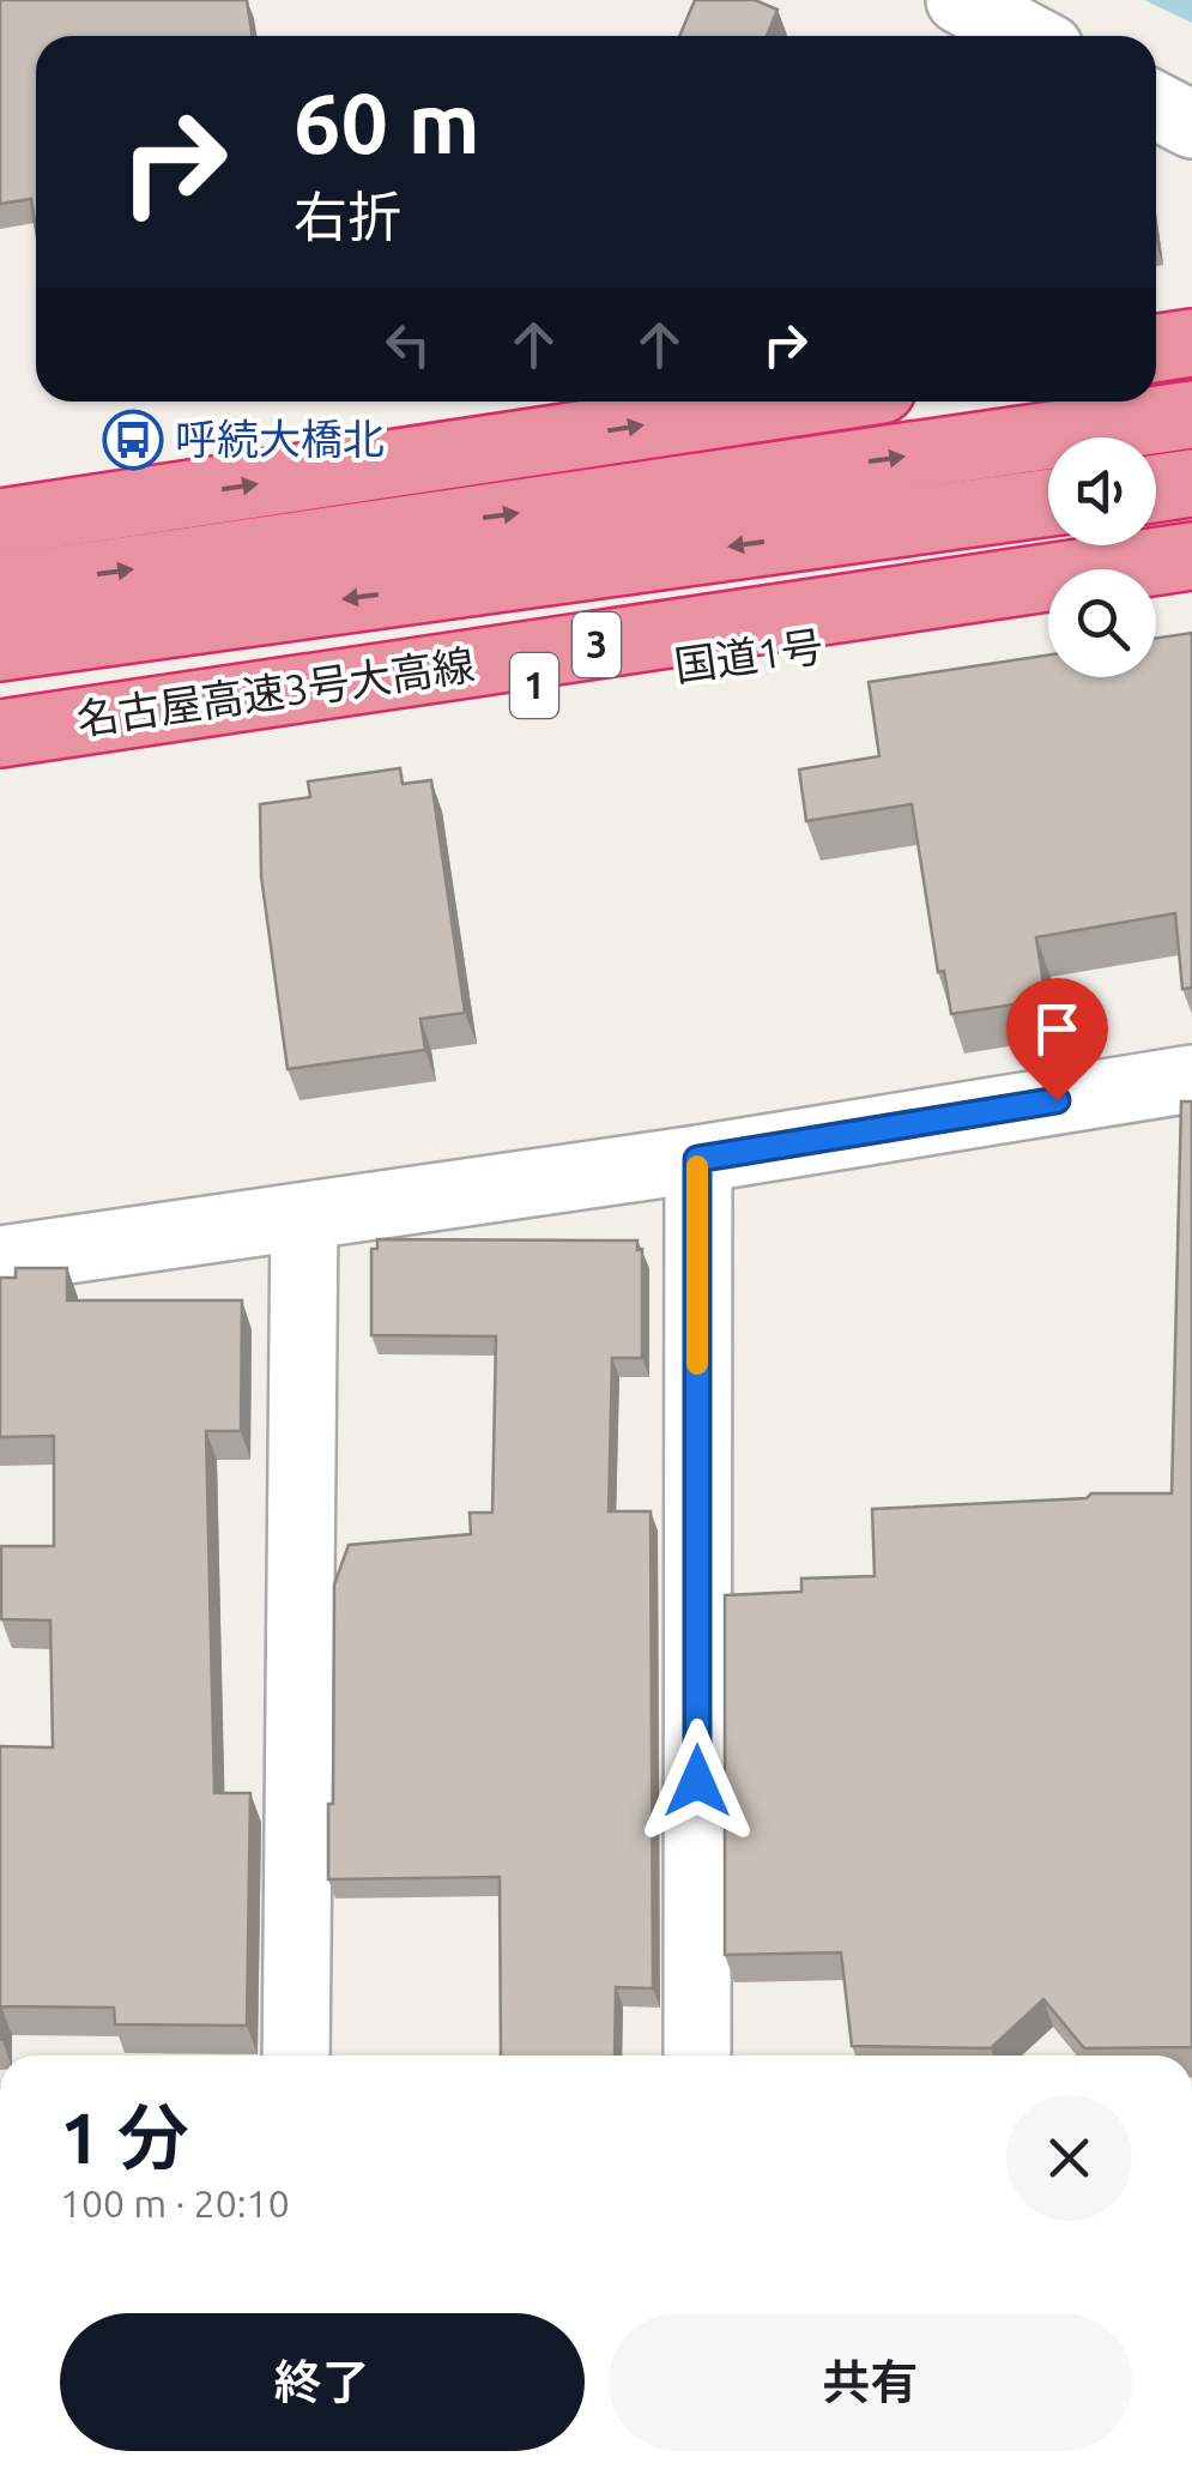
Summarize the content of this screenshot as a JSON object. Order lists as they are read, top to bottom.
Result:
{
  "streets": {
    "highway": [
      "3",
      "国道1号",
      "1",
      "名古屋高速3号大高線"
    ]
  },
  "places": {
    "bus stop": ["呼続大橋北"]
  },
  "page": {
    "turn": ["60 m", "右折"],
    "heading": ["1 分", "100 m · 20:10"],
    "buttons": ["終了", "共有"]
  }
}
